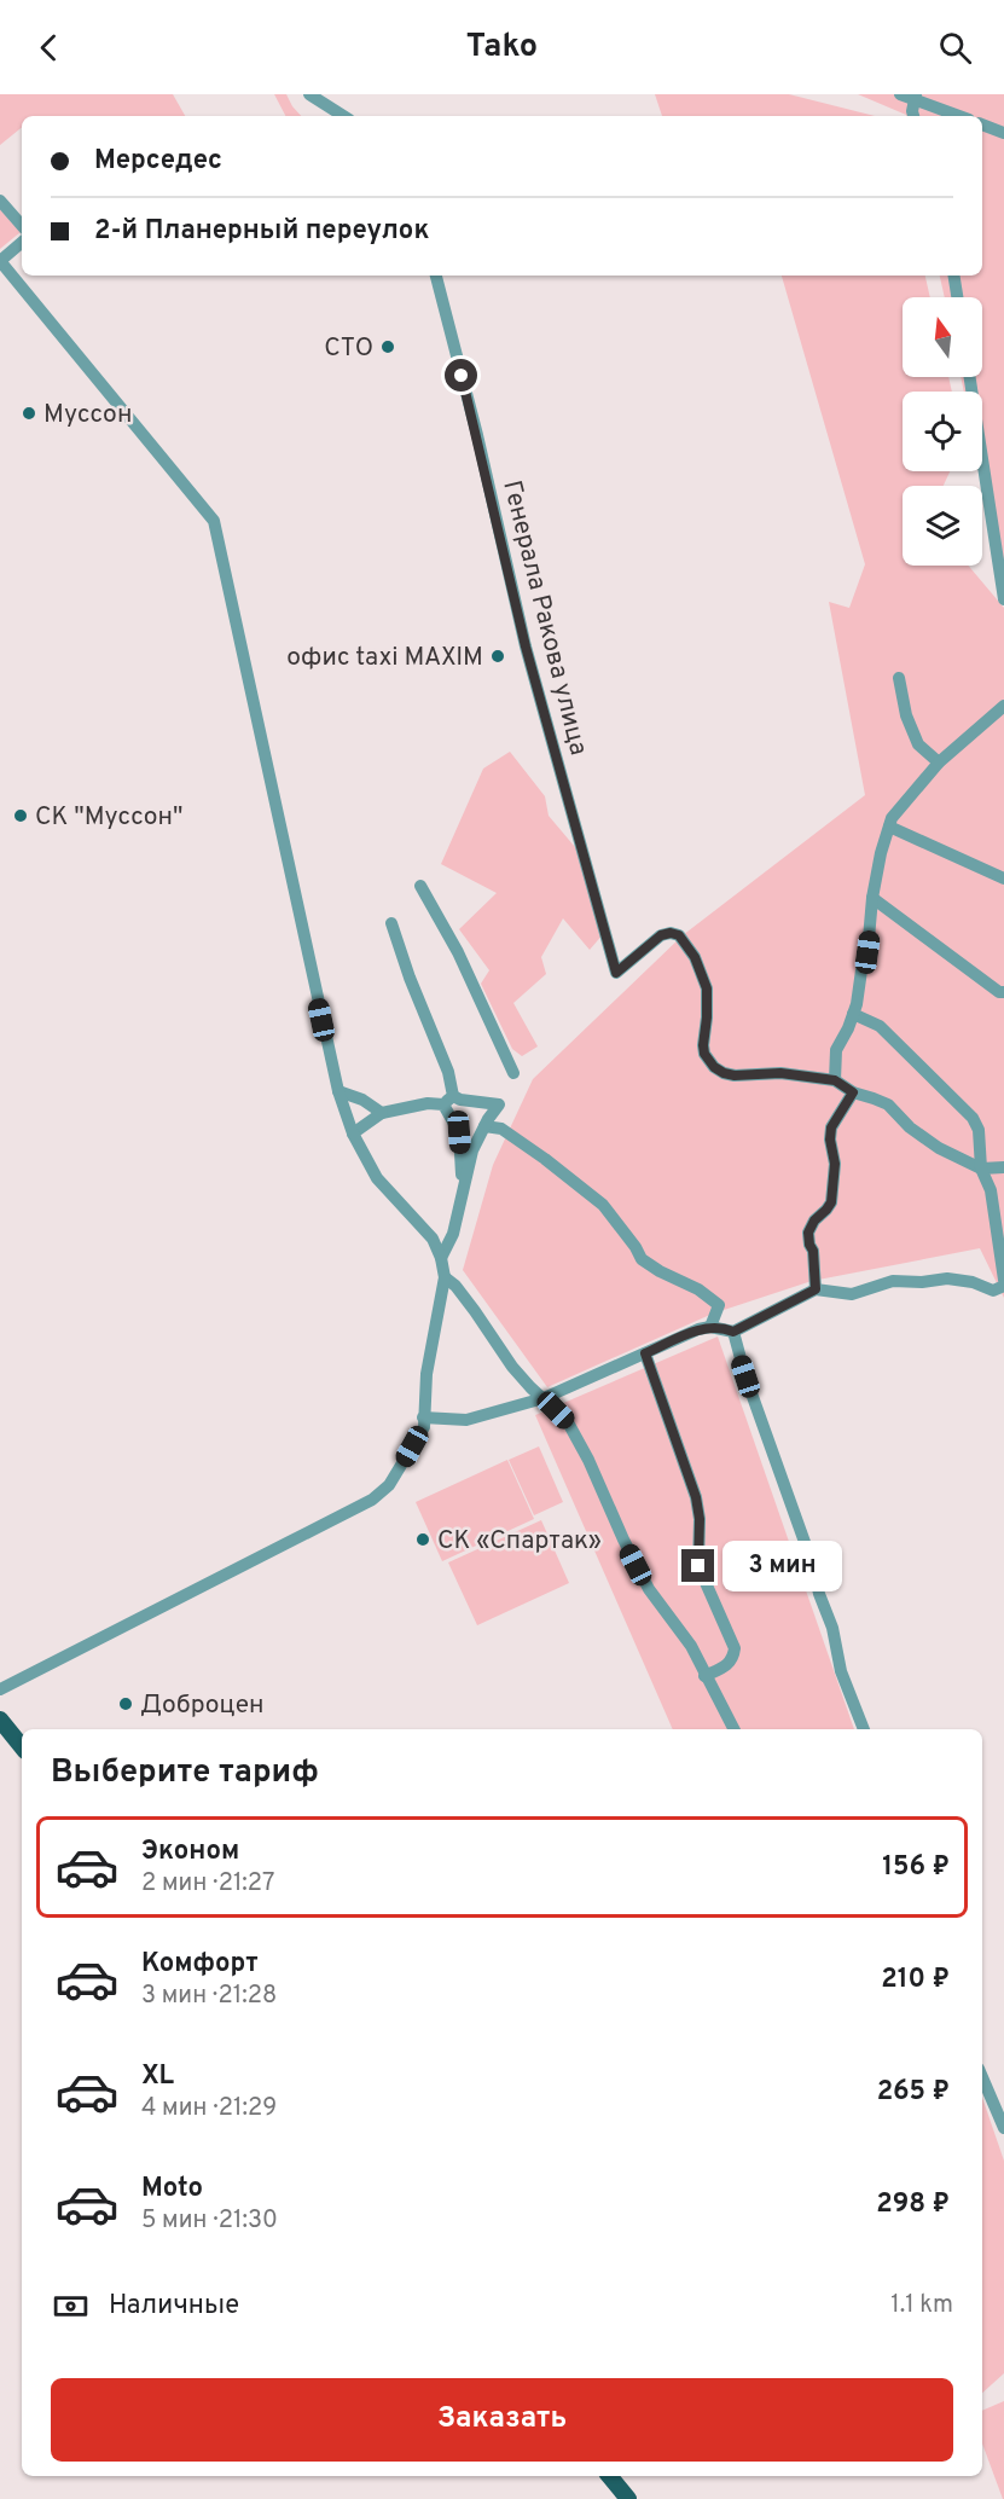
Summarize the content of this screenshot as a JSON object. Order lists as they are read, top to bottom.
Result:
{
  "streets": {
    "street": ["Генерала Ракова улица"]
  },
  "places": [
    "СТО",
    "Муссон",
    "офис taxi MAXIM",
    "СК \"Муссон\"",
    "СК «Спартак»",
    "Доброцен"
  ],
  "north": "top",
  "page": {
    "header": "Tako",
    "banner": ["Мерседес", "2-й Планерный переулок"],
    "bubble": "3 мин",
    "heading": "Выберите тариф",
    "list": [
      {
        "name": "Эконом",
        "note": "2 мин · 21:27",
        "value": "156 ₽"
      },
      {
        "name": "Комфорт",
        "note": "3 мин · 21:28",
        "value": "210 ₽"
      },
      {
        "name": "XL",
        "note": "4 мин · 21:29",
        "value": "265 ₽"
      },
      {
        "name": "Moto",
        "note": "5 мин · 21:30",
        "value": "298 ₽"
      }
    ],
    "pay": ["Наличные", "1.1 km"],
    "buttons": "Заказать"
  }
}
